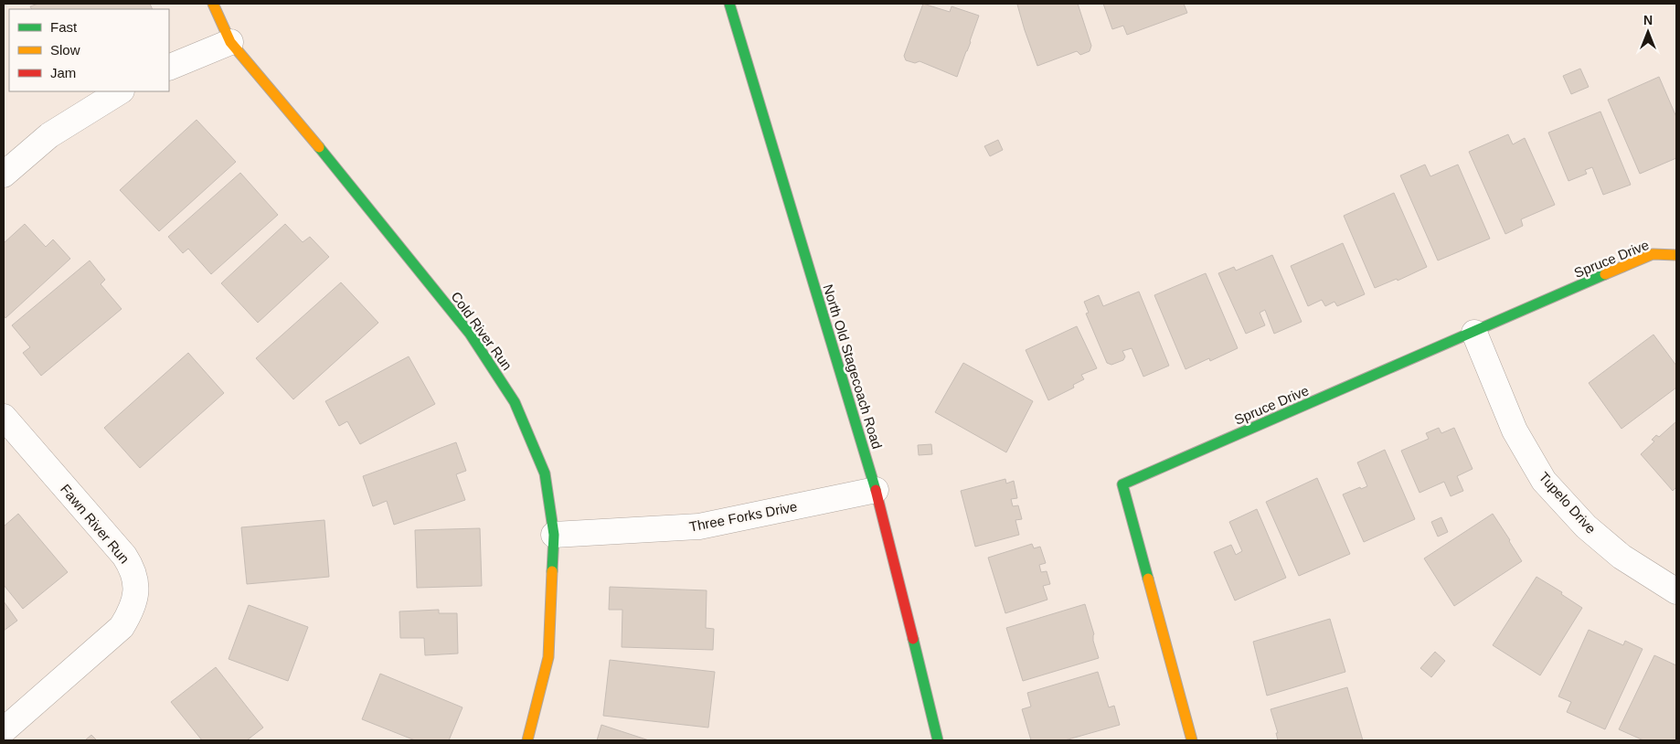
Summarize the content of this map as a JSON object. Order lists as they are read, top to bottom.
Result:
{
  "streets": {
    "street": [
      "Spruce Drive",
      "Cold River Run",
      "North Old Stagecoach Road",
      "Tupelo Drive",
      "Three Forks Drive",
      "Fawn River Run"
    ]
  },
  "crossings": [
    ["Spruce Drive", "Tupelo Drive"],
    ["Cold River Run", "Three Forks Drive"],
    ["North Old Stagecoach Road", "Three Forks Drive"]
  ],
  "legend": ["Fast", "Slow", "Jam"],
  "north": "top"
}
